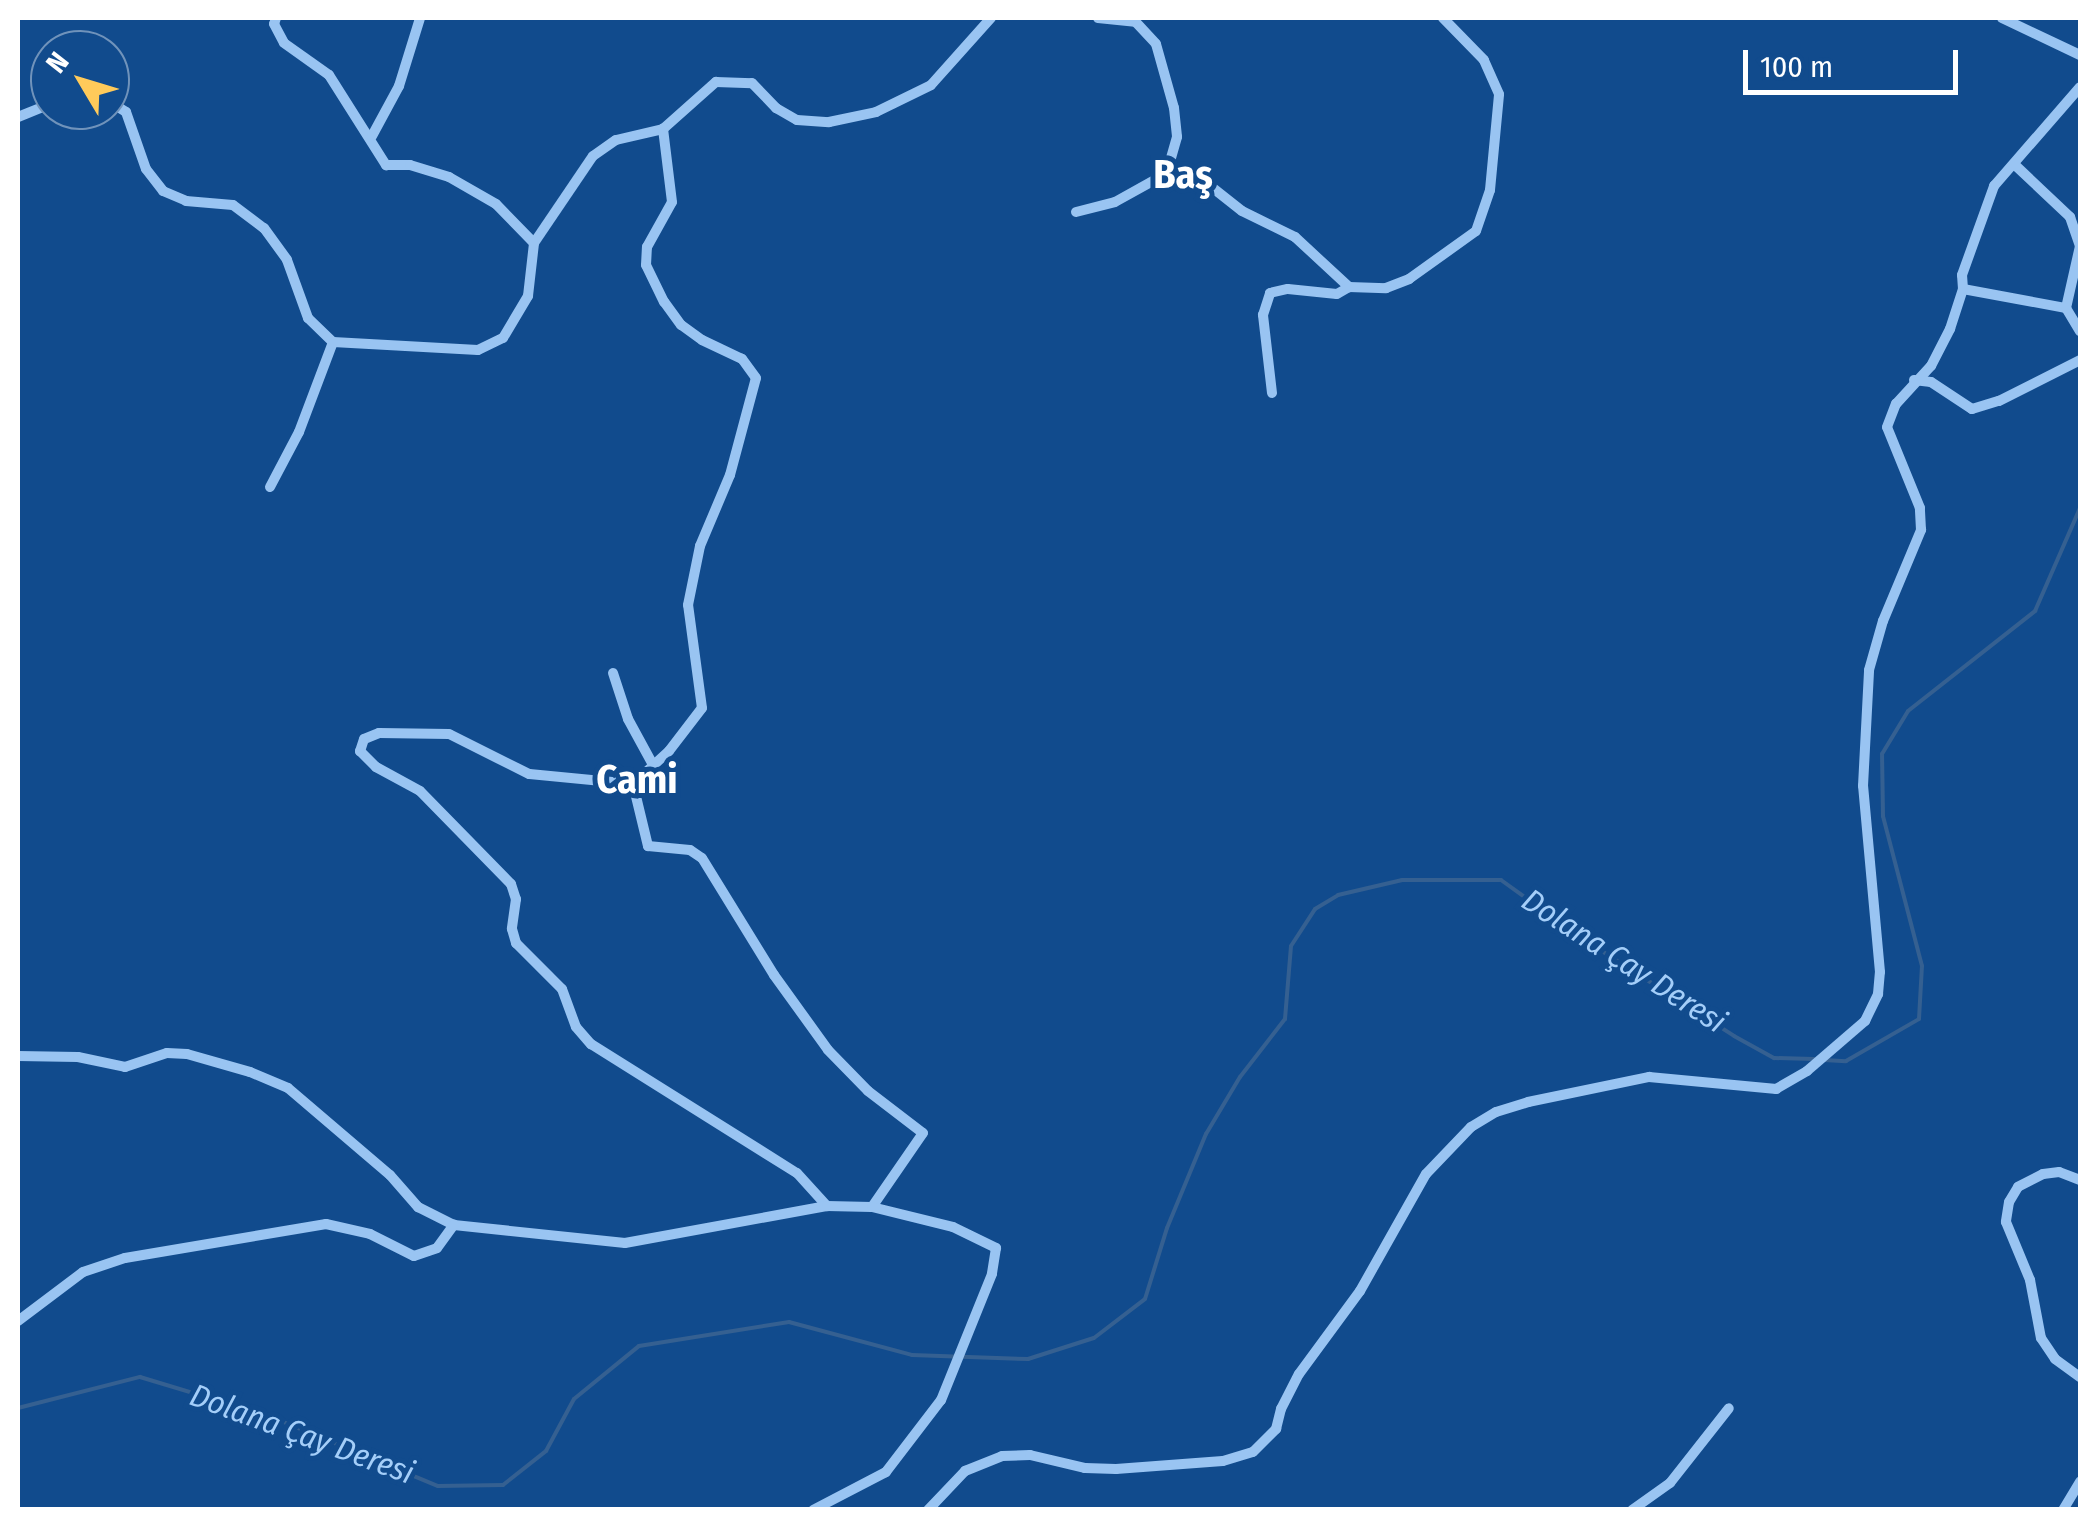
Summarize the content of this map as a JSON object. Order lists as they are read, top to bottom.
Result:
{
  "districts": ["Baş", "Cami"],
  "water": ["Dolana Çay Deresi"],
  "scale_bar": "100 m",
  "north": "top left"
}
